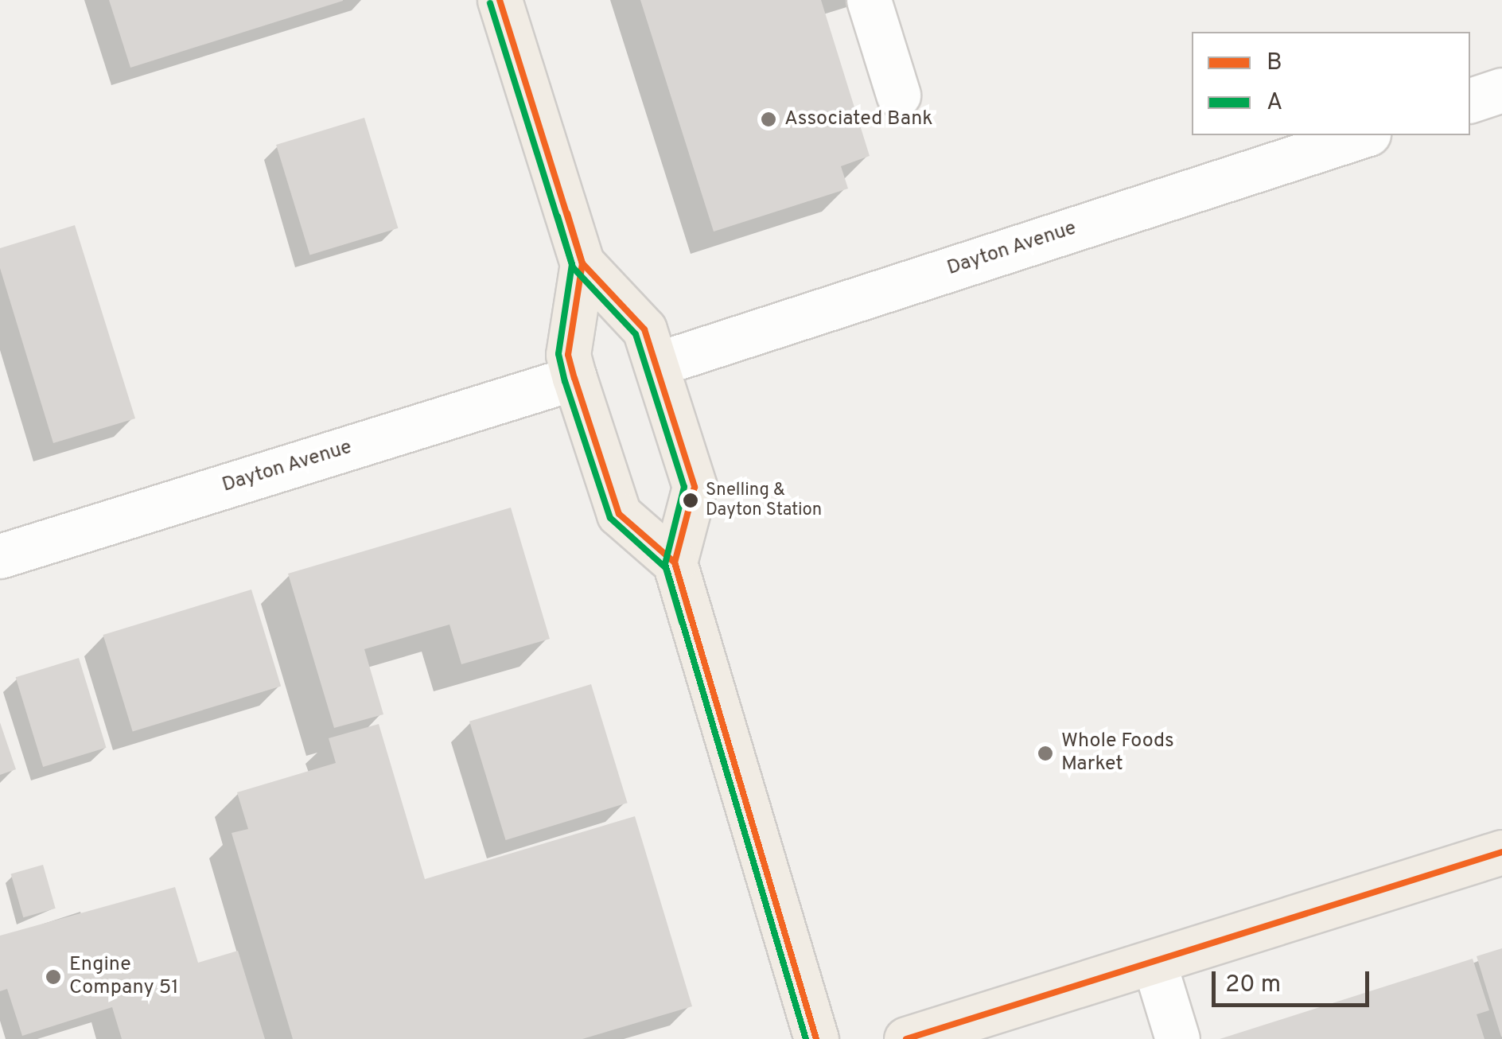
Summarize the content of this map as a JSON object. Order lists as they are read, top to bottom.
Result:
{
  "streets": {
    "street": ["Dayton Avenue"]
  },
  "places": [
    "Associated Bank",
    "Snelling & Dayton Station",
    "Whole Foods Market",
    "Engine Company 51"
  ],
  "lines": ["transit line B", "transit line A"],
  "legend": ["B", "A"],
  "scale_bar": "20 m"
}
